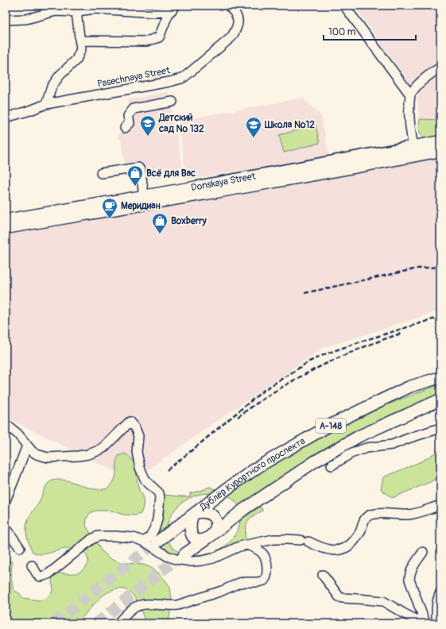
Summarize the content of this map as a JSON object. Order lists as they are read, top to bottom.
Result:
{
  "streets": {
    "main road": ["Donskaya Street", "А-148", "Дублёр Курортного проспекта"],
    "street": ["Pasechnaya Street"]
  },
  "crossings": [
    ["А-148", "Дублёр Курортного проспекта"]
  ],
  "places": {
    "school or university": ["Детский сад № 132", "Школа №12"],
    "shop": ["Всё для Вас", "Boxberry"],
    "cafe": ["Меридиан"]
  },
  "scale_bar": "100 m"
}
